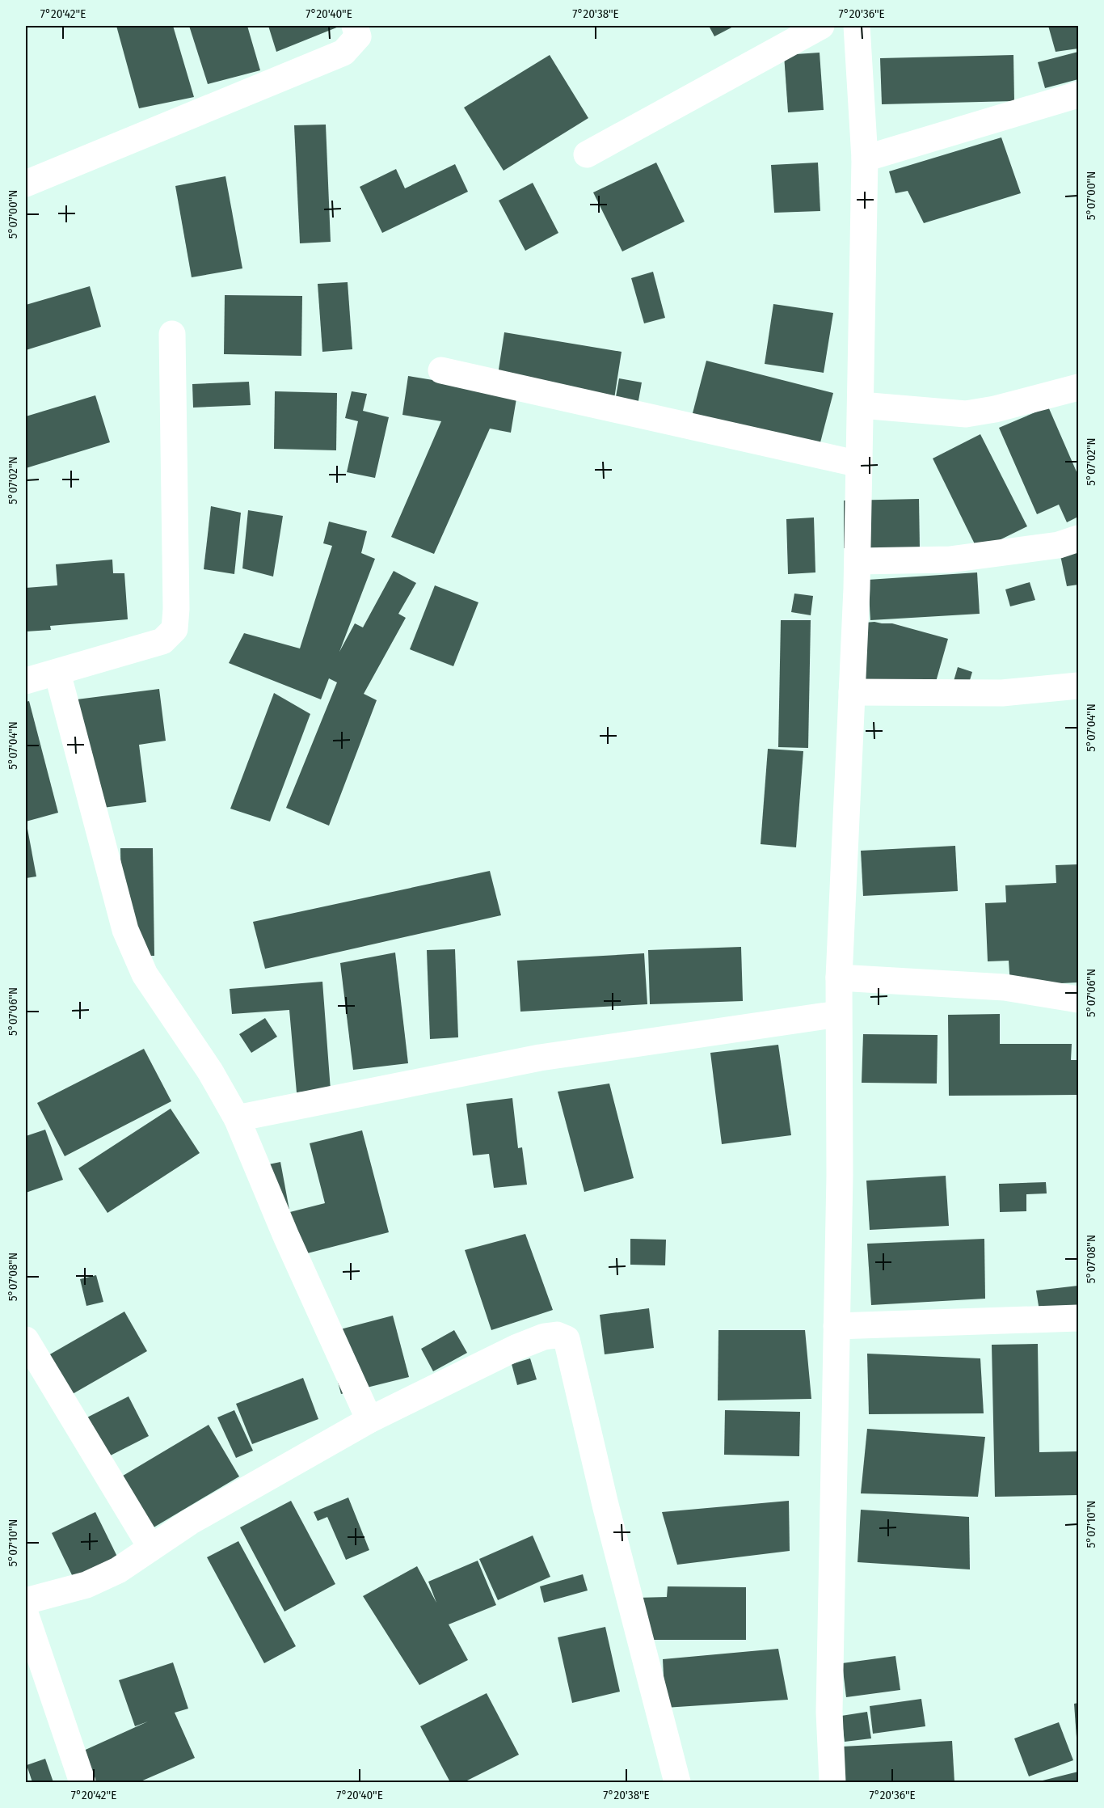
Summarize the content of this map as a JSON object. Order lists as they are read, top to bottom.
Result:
{
  "coordinates": [
    "7°20'42\"E",
    "7°20'40\"E",
    "7°20'38\"E",
    "7°20'36\"E",
    "5°07'00\"N",
    "5°07'02\"N",
    "5°07'04\"N",
    "5°07'06\"N",
    "5°07'08\"N",
    "5°07'10\"N"
  ]
}
